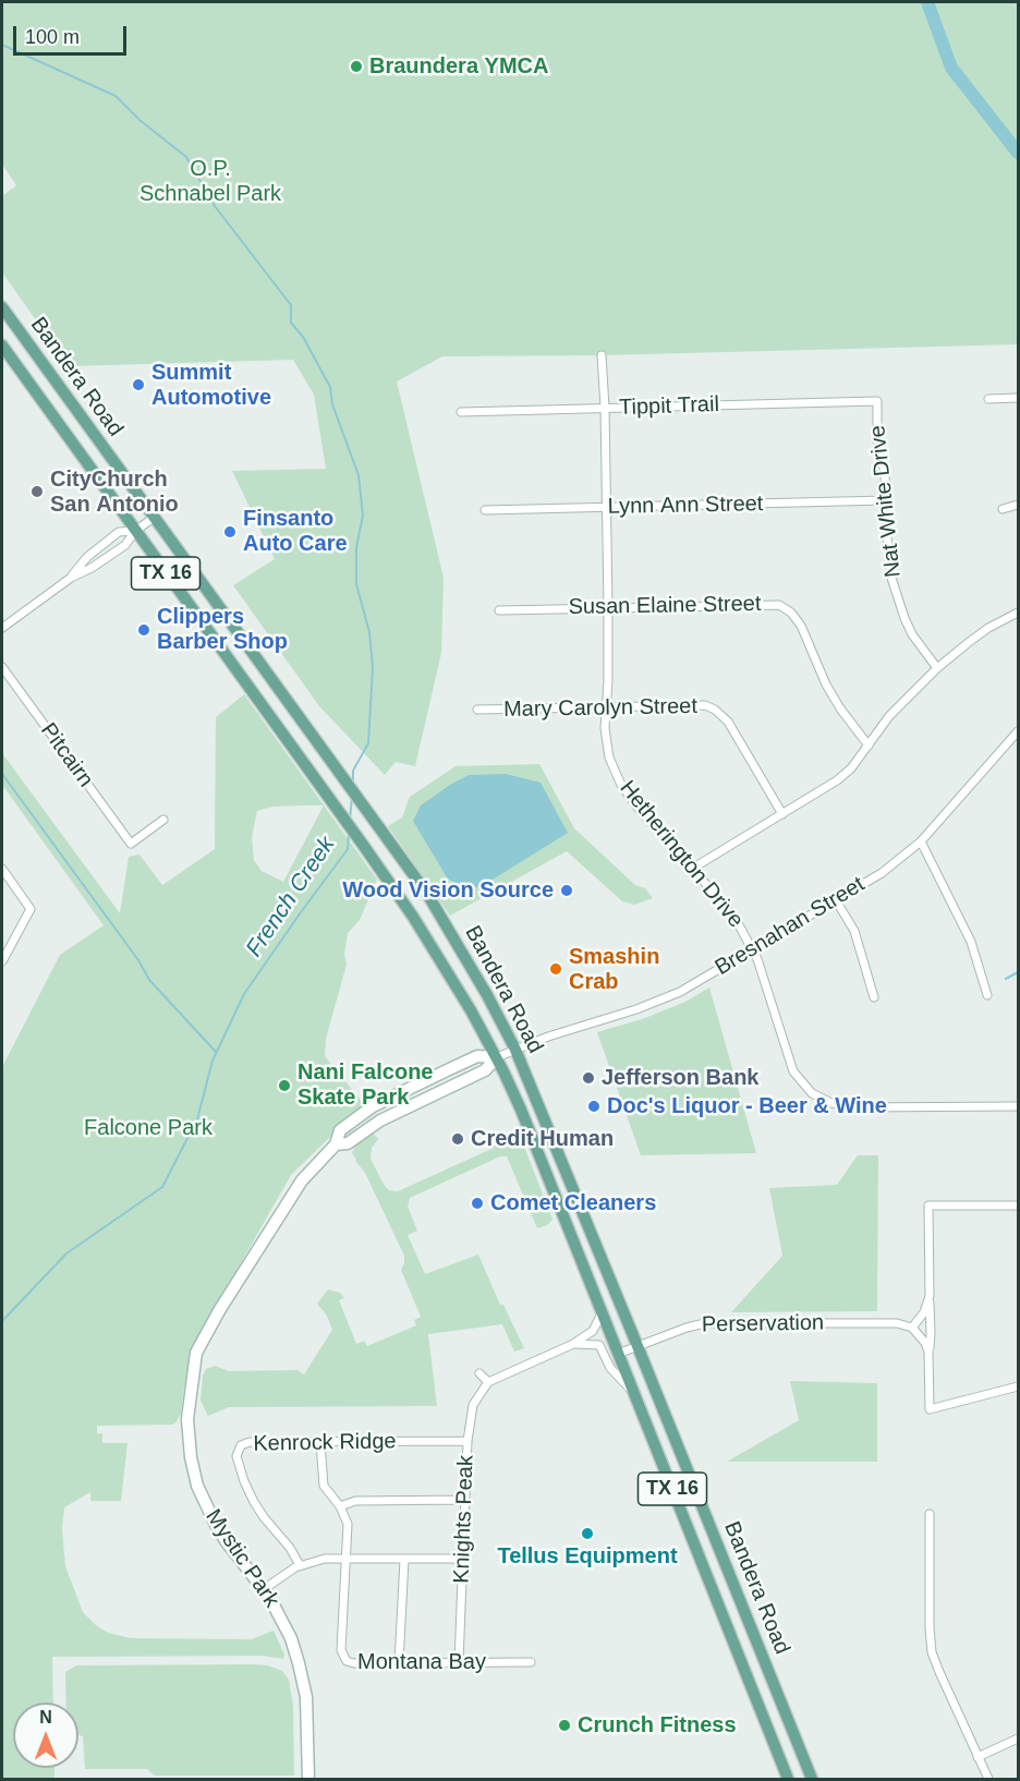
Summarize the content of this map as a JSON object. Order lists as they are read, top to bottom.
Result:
{
  "streets": {
    "main road": ["Bandera Road", "TX 16"],
    "street": [
      "Tippit Trail",
      "Nat White Drive",
      "Lynn Ann Street",
      "Susan Elaine Street",
      "Mary Carolyn Street",
      "Pitcairn",
      "Hetherington Drive",
      "Bresnahan Street",
      "Perservation",
      "Kenrock Ridge",
      "Knights Peak",
      "Mystic Park",
      "Montana Bay"
    ]
  },
  "crossings": [
    ["Bandera Road", "Bresnahan Street"],
    ["Bandera Road", "Perservation"],
    ["Bandera Road", "Mystic Park"],
    ["Tippit Trail", "Nat White Drive"],
    ["Tippit Trail", "Hetherington Drive"],
    ["Nat White Drive", "Lynn Ann Street"],
    ["Lynn Ann Street", "Hetherington Drive"],
    ["Susan Elaine Street", "Hetherington Drive"],
    ["Mary Carolyn Street", "Hetherington Drive"],
    ["Hetherington Drive", "Bresnahan Street"],
    ["Bresnahan Street", "Mystic Park"],
    ["Kenrock Ridge", "Knights Peak"],
    ["Kenrock Ridge", "Montana Bay"],
    ["Knights Peak", "Montana Bay"]
  ],
  "water": ["French Creek"],
  "parks": ["O.P. Schnabel Park", "Falcone Park"],
  "places": [
    "Braundera YMCA",
    "Summit Automotive",
    "CityChurch San Antonio",
    "Finsanto Auto Care",
    "Clippers Barber Shop",
    "Wood Vision Source",
    "Smashin Crab",
    "Jefferson Bank",
    "Nani Falcone Skate Park",
    "Doc's Liquor - Beer & Wine",
    "Credit Human",
    "Comet Cleaners",
    "Tellus Equipment",
    "Crunch Fitness"
  ],
  "scale_bar": "100 m",
  "north": "top"
}
